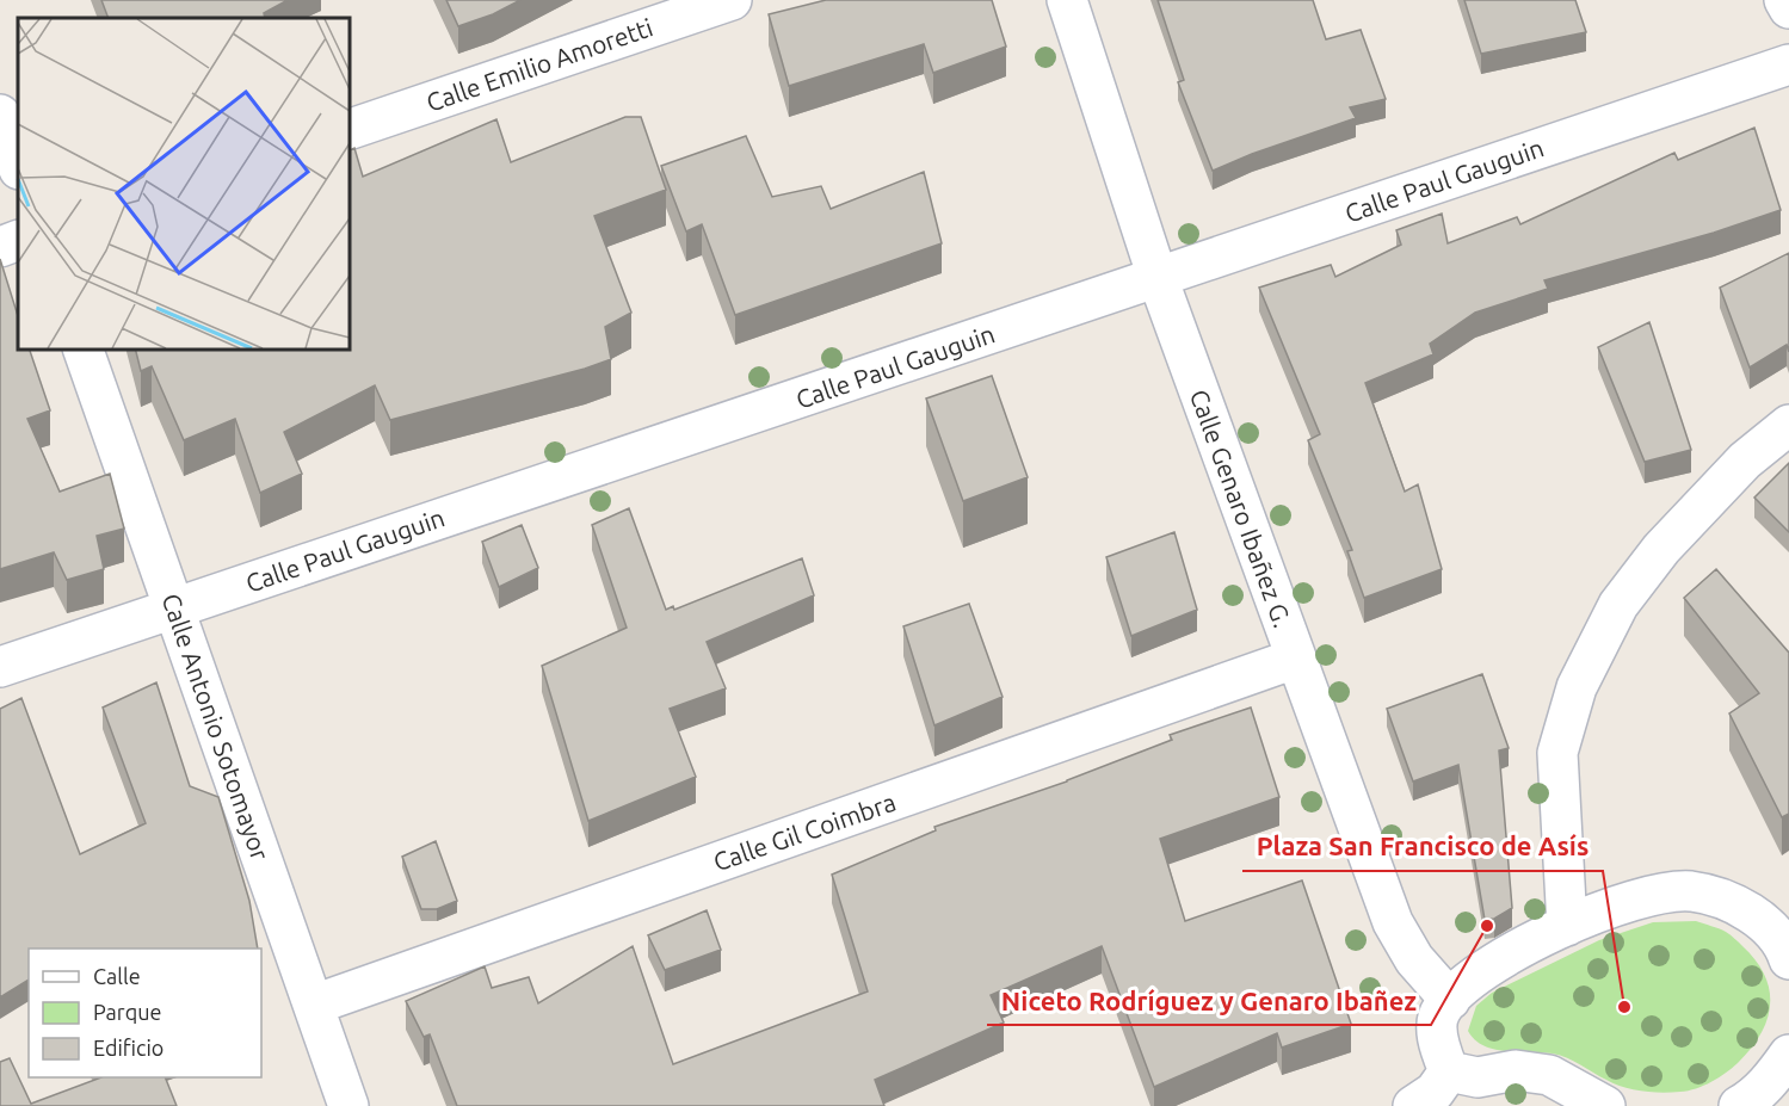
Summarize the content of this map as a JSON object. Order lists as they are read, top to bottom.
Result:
{
  "streets": {
    "street": [
      "Calle Emilio Amoretti",
      "Calle Paul Gauguin",
      "Calle Genaro Ibañez G.",
      "Calle Antonio Sotomayor",
      "Calle Gil Coimbra"
    ]
  },
  "crossings": [
    ["Calle Paul Gauguin", "Calle Genaro Ibañez G."],
    ["Calle Paul Gauguin", "Calle Antonio Sotomayor"],
    ["Calle Genaro Ibañez G.", "Calle Gil Coimbra"],
    ["Calle Antonio Sotomayor", "Calle Gil Coimbra"]
  ],
  "places": ["Niceto Rodríguez y Genaro Ibañez", "Plaza San Francisco de Asís"],
  "legend": ["Calle", "Parque", "Edificio"]
}
